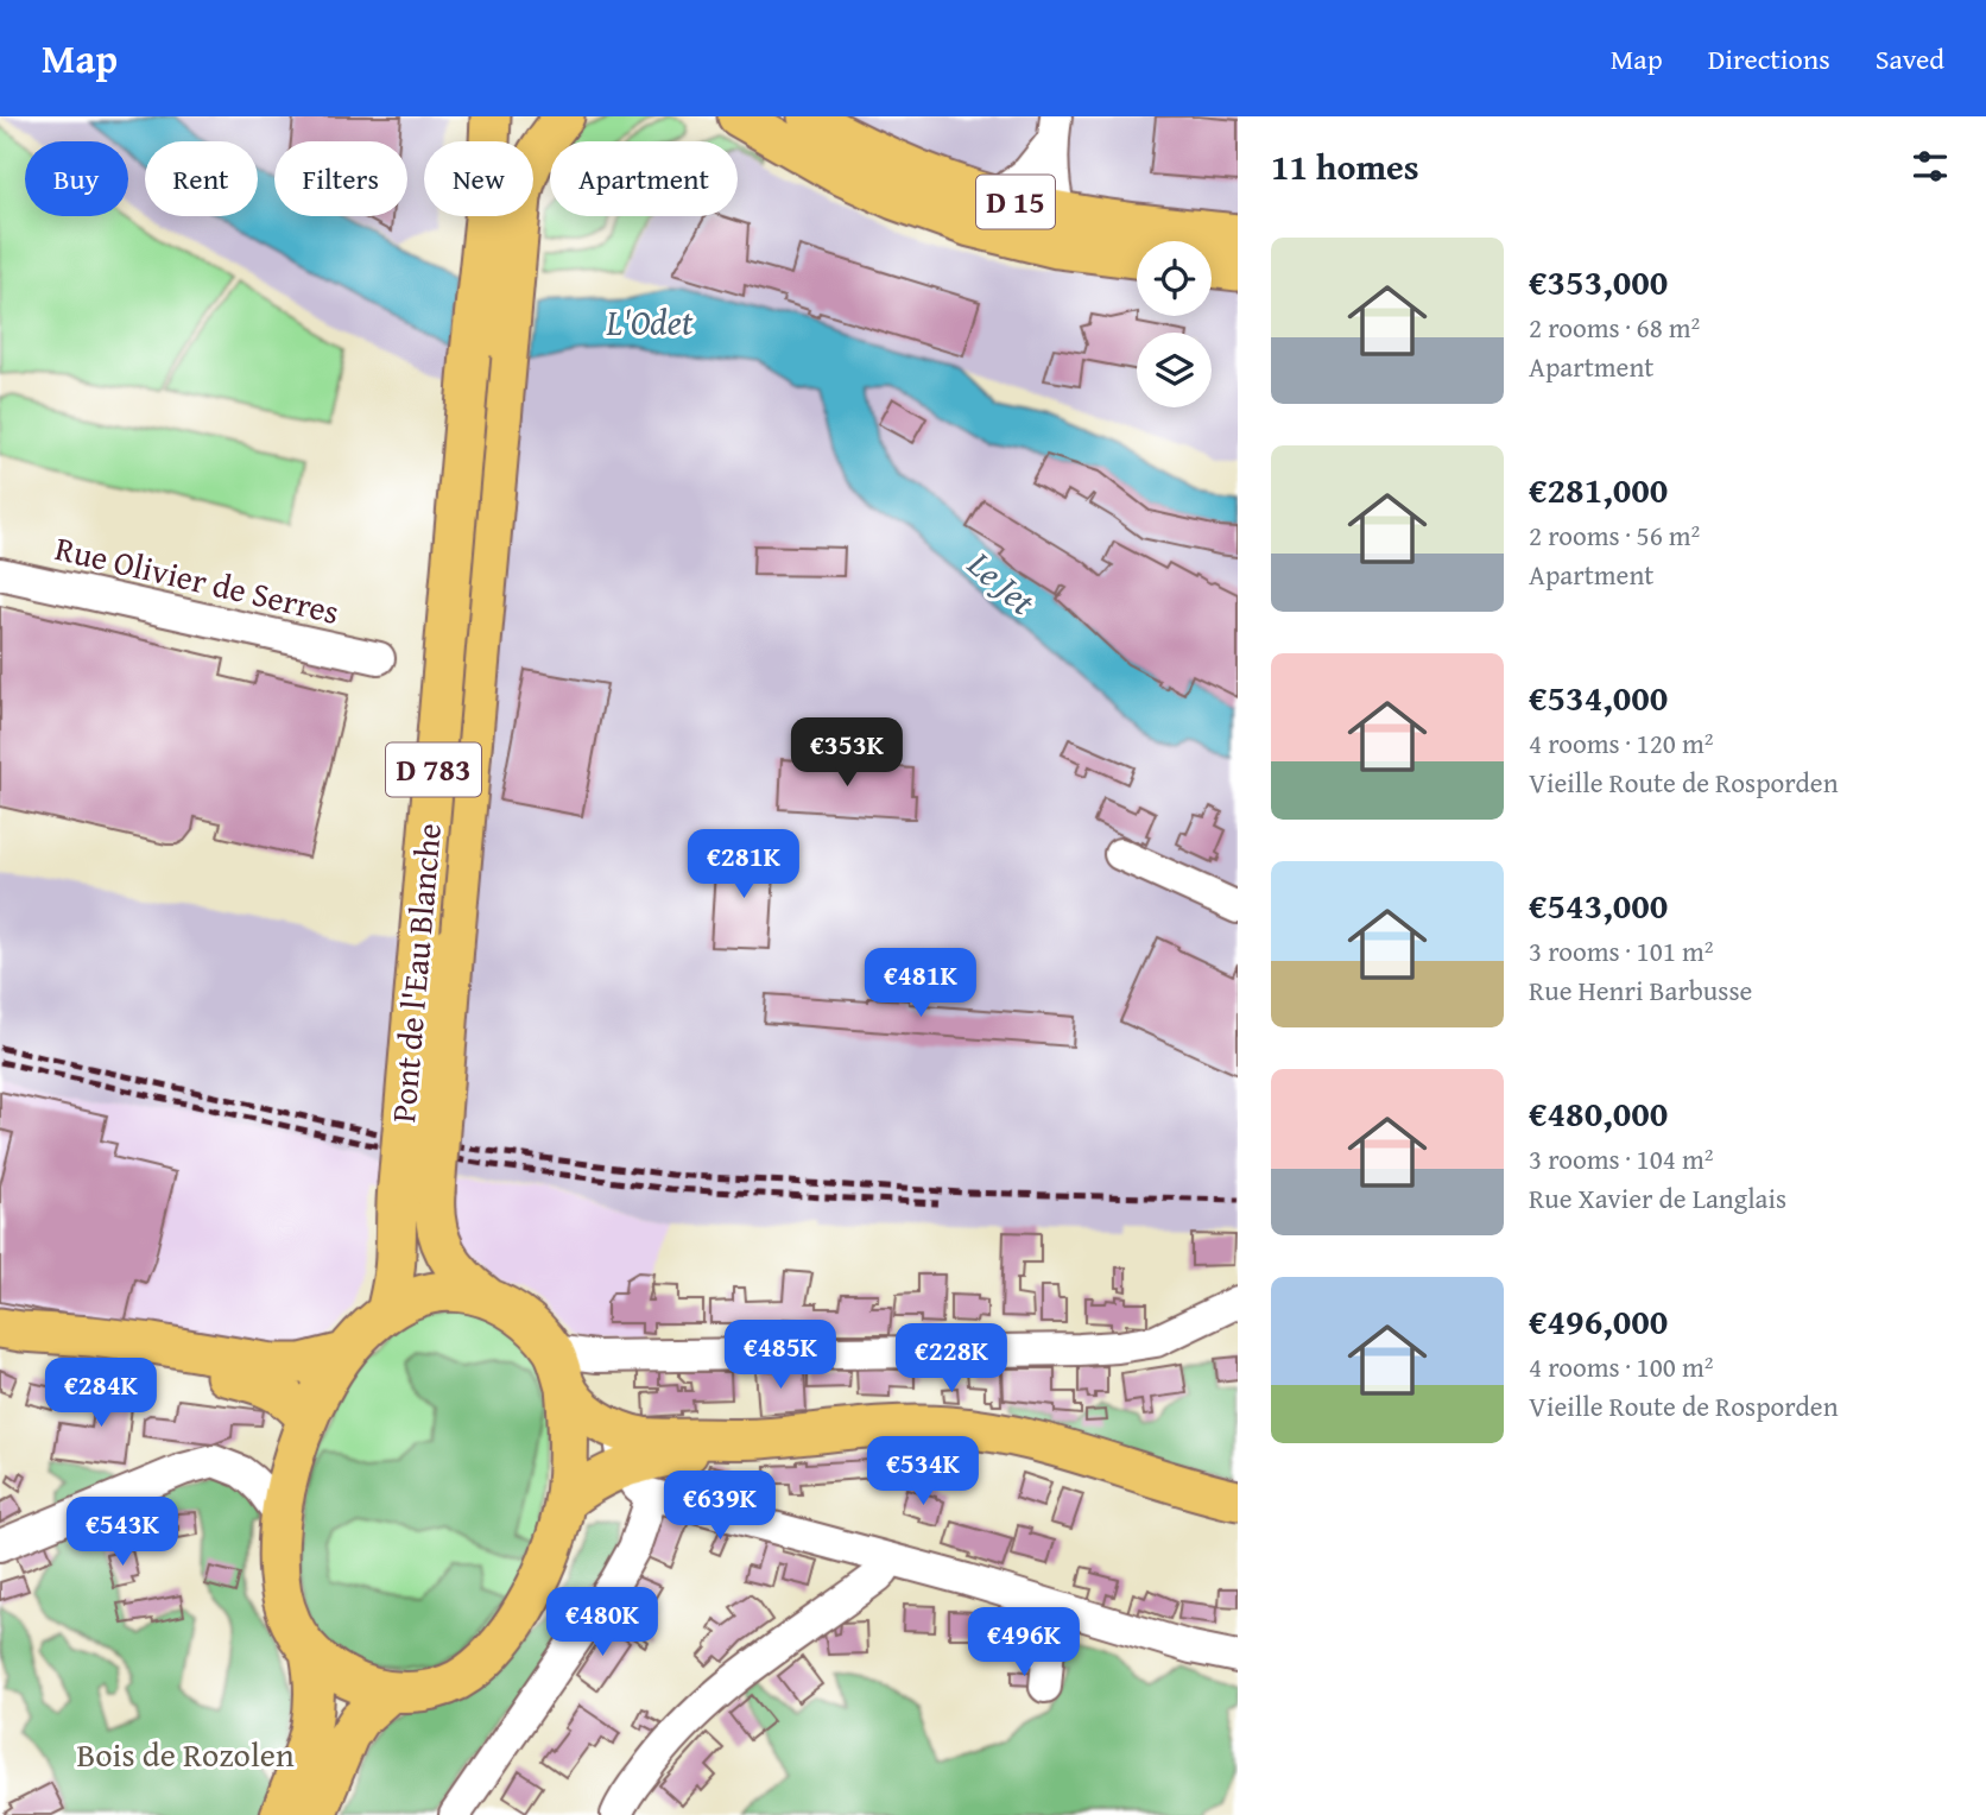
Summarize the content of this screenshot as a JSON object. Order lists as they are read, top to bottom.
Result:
{
  "streets": {
    "main road": ["D 15", "D 783", "Pont de l'Eau Blanche"],
    "street": ["Rue Olivier de Serres"]
  },
  "crossings": [
    ["D 783", "Pont de l'Eau Blanche"]
  ],
  "water": ["L'Odet", "Le Jet"],
  "parks": ["Bois de Rozolen"],
  "page": {
    "header": "Map",
    "nav": ["Map", "Directions", "Saved"],
    "heading": "11 homes",
    "chip": [
      "Buy",
      "Rent",
      "Filters",
      "New",
      "Apartment"
    ],
    "list": [
      {
        "name": "€353,000",
        "note": "2 rooms · 68 m² · Apartment"
      },
      {
        "name": "€281,000",
        "note": "2 rooms · 56 m² · Apartment"
      },
      {
        "name": "€534,000",
        "note": "4 rooms · 120 m² · Vieille Route de Rosporden"
      },
      {
        "name": "€543,000",
        "note": "3 rooms · 101 m² · Rue Henri Barbusse"
      },
      {
        "name": "€480,000",
        "note": "3 rooms · 104 m² · Rue Xavier de Langlais"
      },
      {
        "name": "€496,000",
        "note": "4 rooms · 100 m² · Vieille Route de Rosporden"
      }
    ],
    "price": [
      "€353K",
      "€281K",
      "€481K",
      "€485K",
      "€228K",
      "€284K",
      "€534K",
      "€639K",
      "€543K",
      "€480K",
      "€496K"
    ]
  }
}
